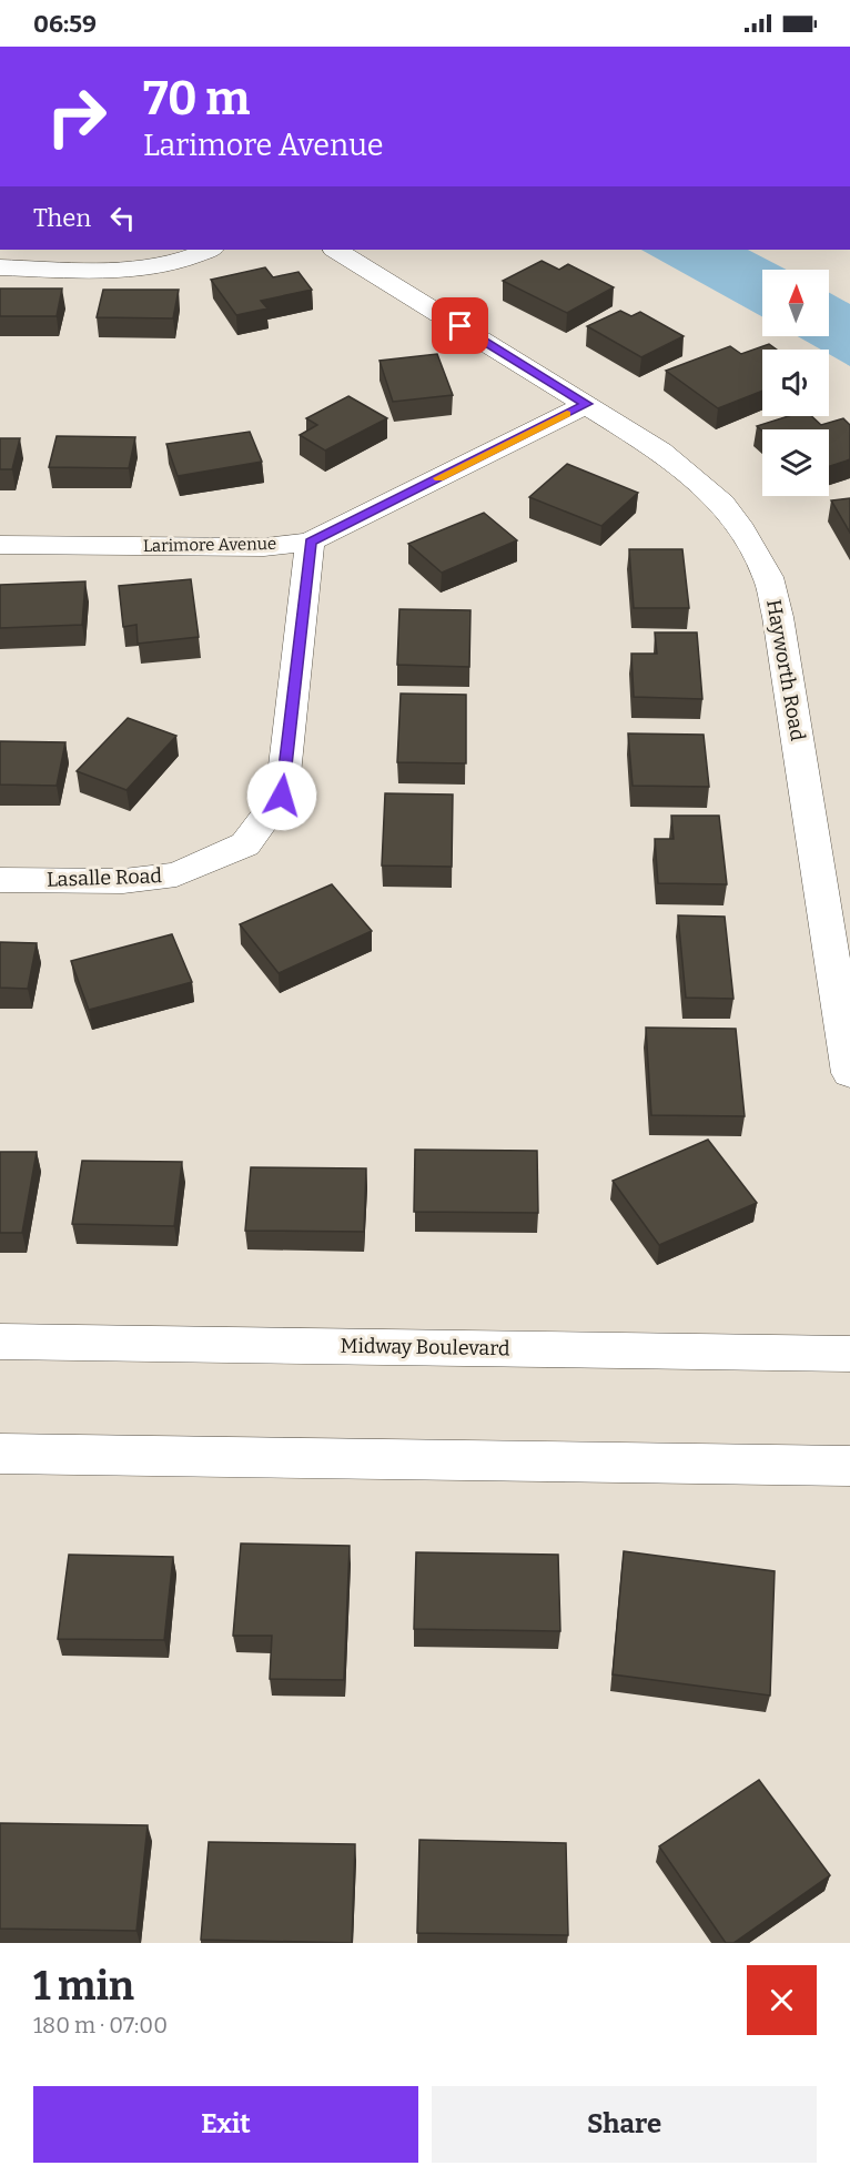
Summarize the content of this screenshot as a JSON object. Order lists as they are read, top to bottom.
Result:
{
  "streets": {
    "street": [
      "Larimore Avenue",
      "Hayworth Road",
      "Lasalle Road",
      "Midway Boulevard"
    ]
  },
  "crossings": [
    ["Larimore Avenue", "Hayworth Road"],
    ["Larimore Avenue", "Lasalle Road"]
  ],
  "north": "top",
  "page": {
    "status": "06:59",
    "turn": ["70 m", "Larimore Avenue"],
    "then": "Then",
    "heading": ["1 min", "180 m · 07:00"],
    "buttons": ["Exit", "Share"]
  }
}
